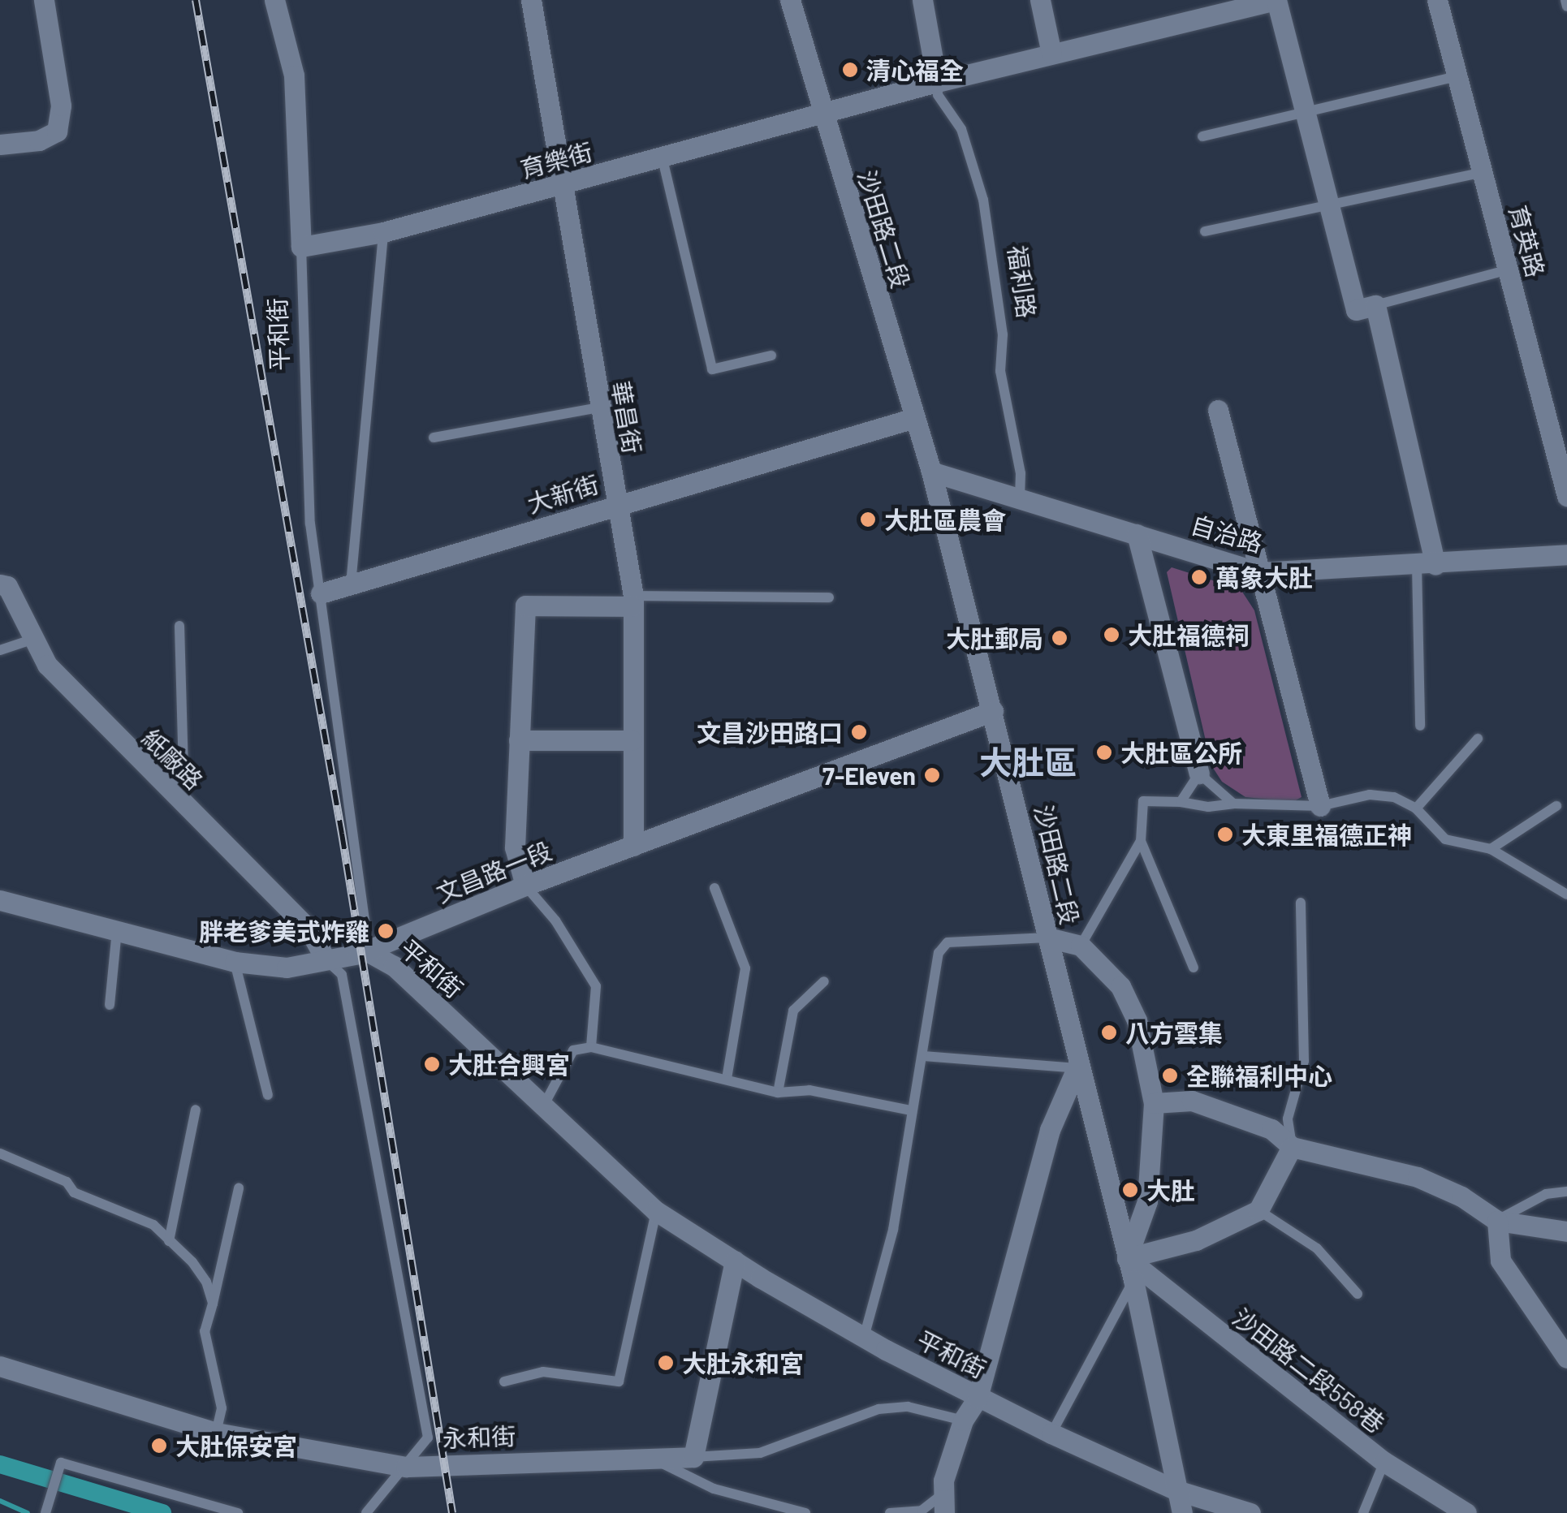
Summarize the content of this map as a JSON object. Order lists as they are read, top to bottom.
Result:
{
  "streets": {
    "street": [
      "育樂街",
      "沙田路二段",
      "育英路",
      "平和街",
      "華昌街",
      "大新街",
      "自治路",
      "紙廠路",
      "文昌路一段",
      "沙田路二段558巷",
      "永和街"
    ],
    "lane": ["福利路"]
  },
  "crossings": [
    ["育樂街", "沙田路二段"],
    ["育樂街", "平和街"],
    ["育樂街", "華昌街"],
    ["沙田路二段", "平和街"],
    ["沙田路二段", "大新街"],
    ["沙田路二段", "自治路"],
    ["沙田路二段", "文昌路一段"],
    ["沙田路二段", "沙田路二段558巷"],
    ["福利路", "自治路"],
    ["平和街", "大新街"],
    ["平和街", "文昌路一段"],
    ["華昌街", "大新街"],
    ["華昌街", "文昌路一段"],
    ["紙廠路", "文昌路一段"]
  ],
  "districts": ["大肚區"],
  "places": [
    "清心福全",
    "大肚區農會",
    "萬象大肚",
    "大肚福德祠",
    "大肚郵局",
    "文昌沙田路口",
    "大肚區公所",
    "7-Eleven",
    "大東里福德正神",
    "胖老爹美式炸雞",
    "八方雲集",
    "大肚合興宮",
    "全聯福利中心",
    "大肚",
    "大肚永和宮",
    "大肚保安宮"
  ]
}
